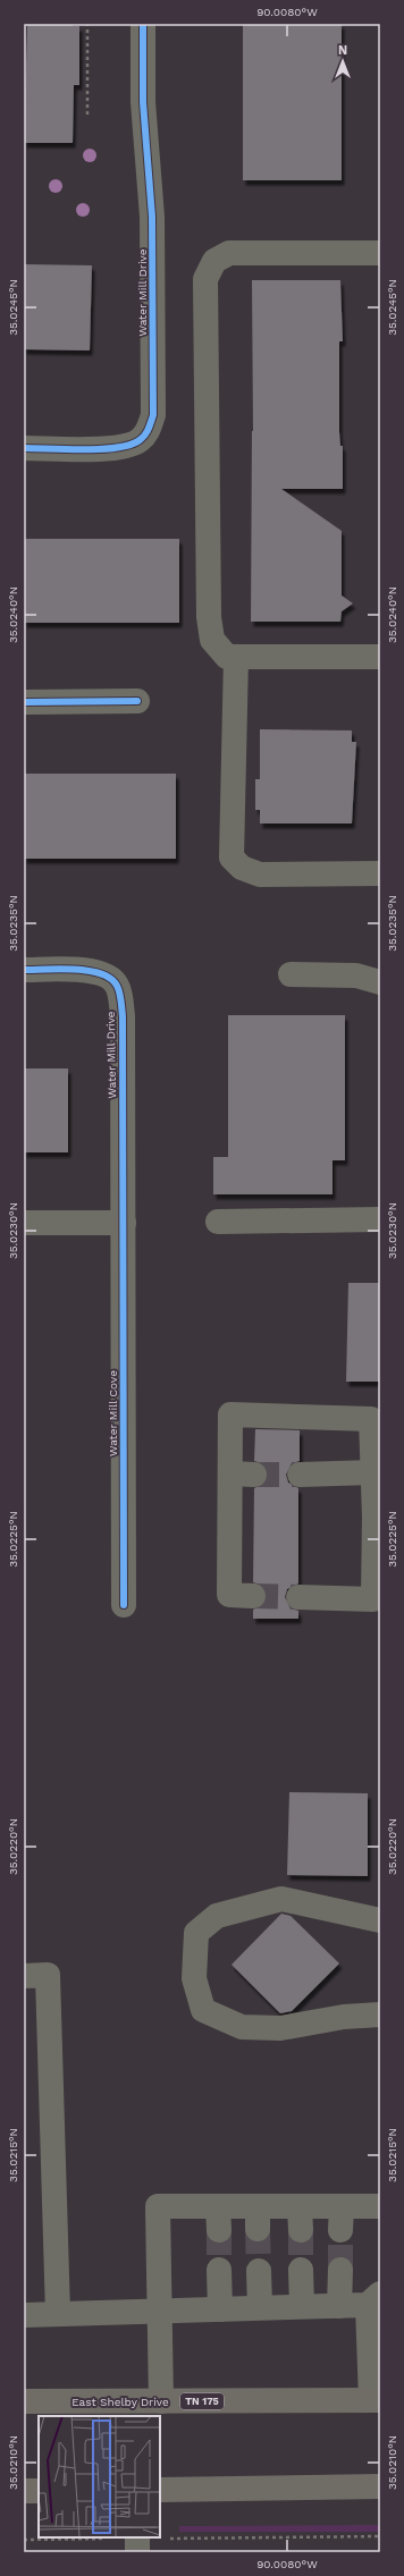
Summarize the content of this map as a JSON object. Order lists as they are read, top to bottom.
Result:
{
  "streets": {
    "main road": ["East Shelby Drive", "TN 175"],
    "street": ["Water Mill Drive", "Water Mill Cove"]
  },
  "crossings": [
    ["Water Mill Drive", "Water Mill Cove"]
  ],
  "north": "top",
  "coordinates": [
    "90.0080°W",
    "35.0245°N",
    "35.0240°N",
    "35.0235°N",
    "35.0230°N",
    "35.0225°N",
    "35.0220°N",
    "35.0215°N",
    "35.0210°N"
  ]
}
